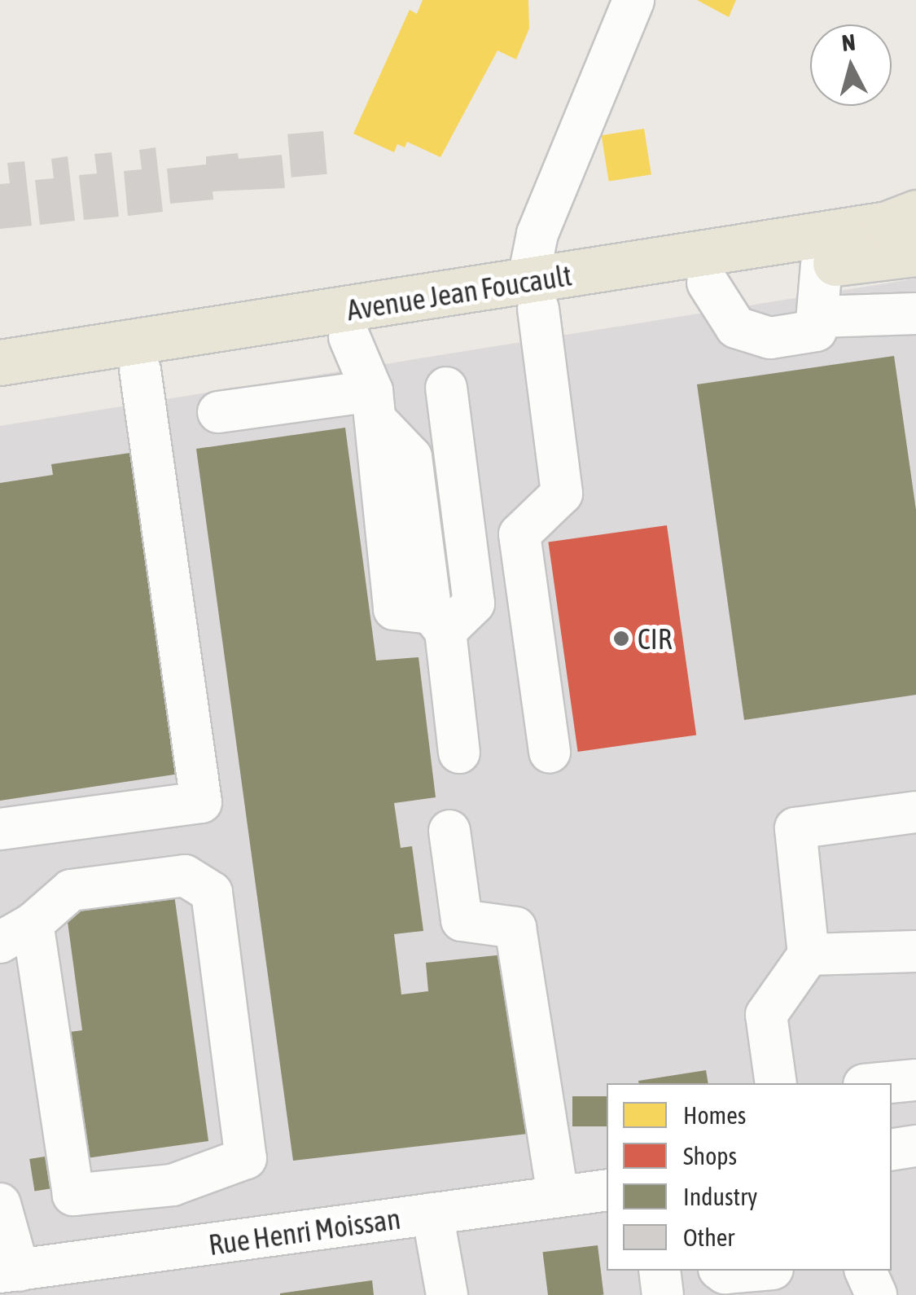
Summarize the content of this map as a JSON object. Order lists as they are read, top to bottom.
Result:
{
  "streets": {
    "main road": ["Avenue Jean Foucault"],
    "street": ["Rue Henri Moissan"]
  },
  "places": ["CIR"],
  "legend": [
    "Homes",
    "Shops",
    "Industry",
    "Other"
  ],
  "north": "top"
}
